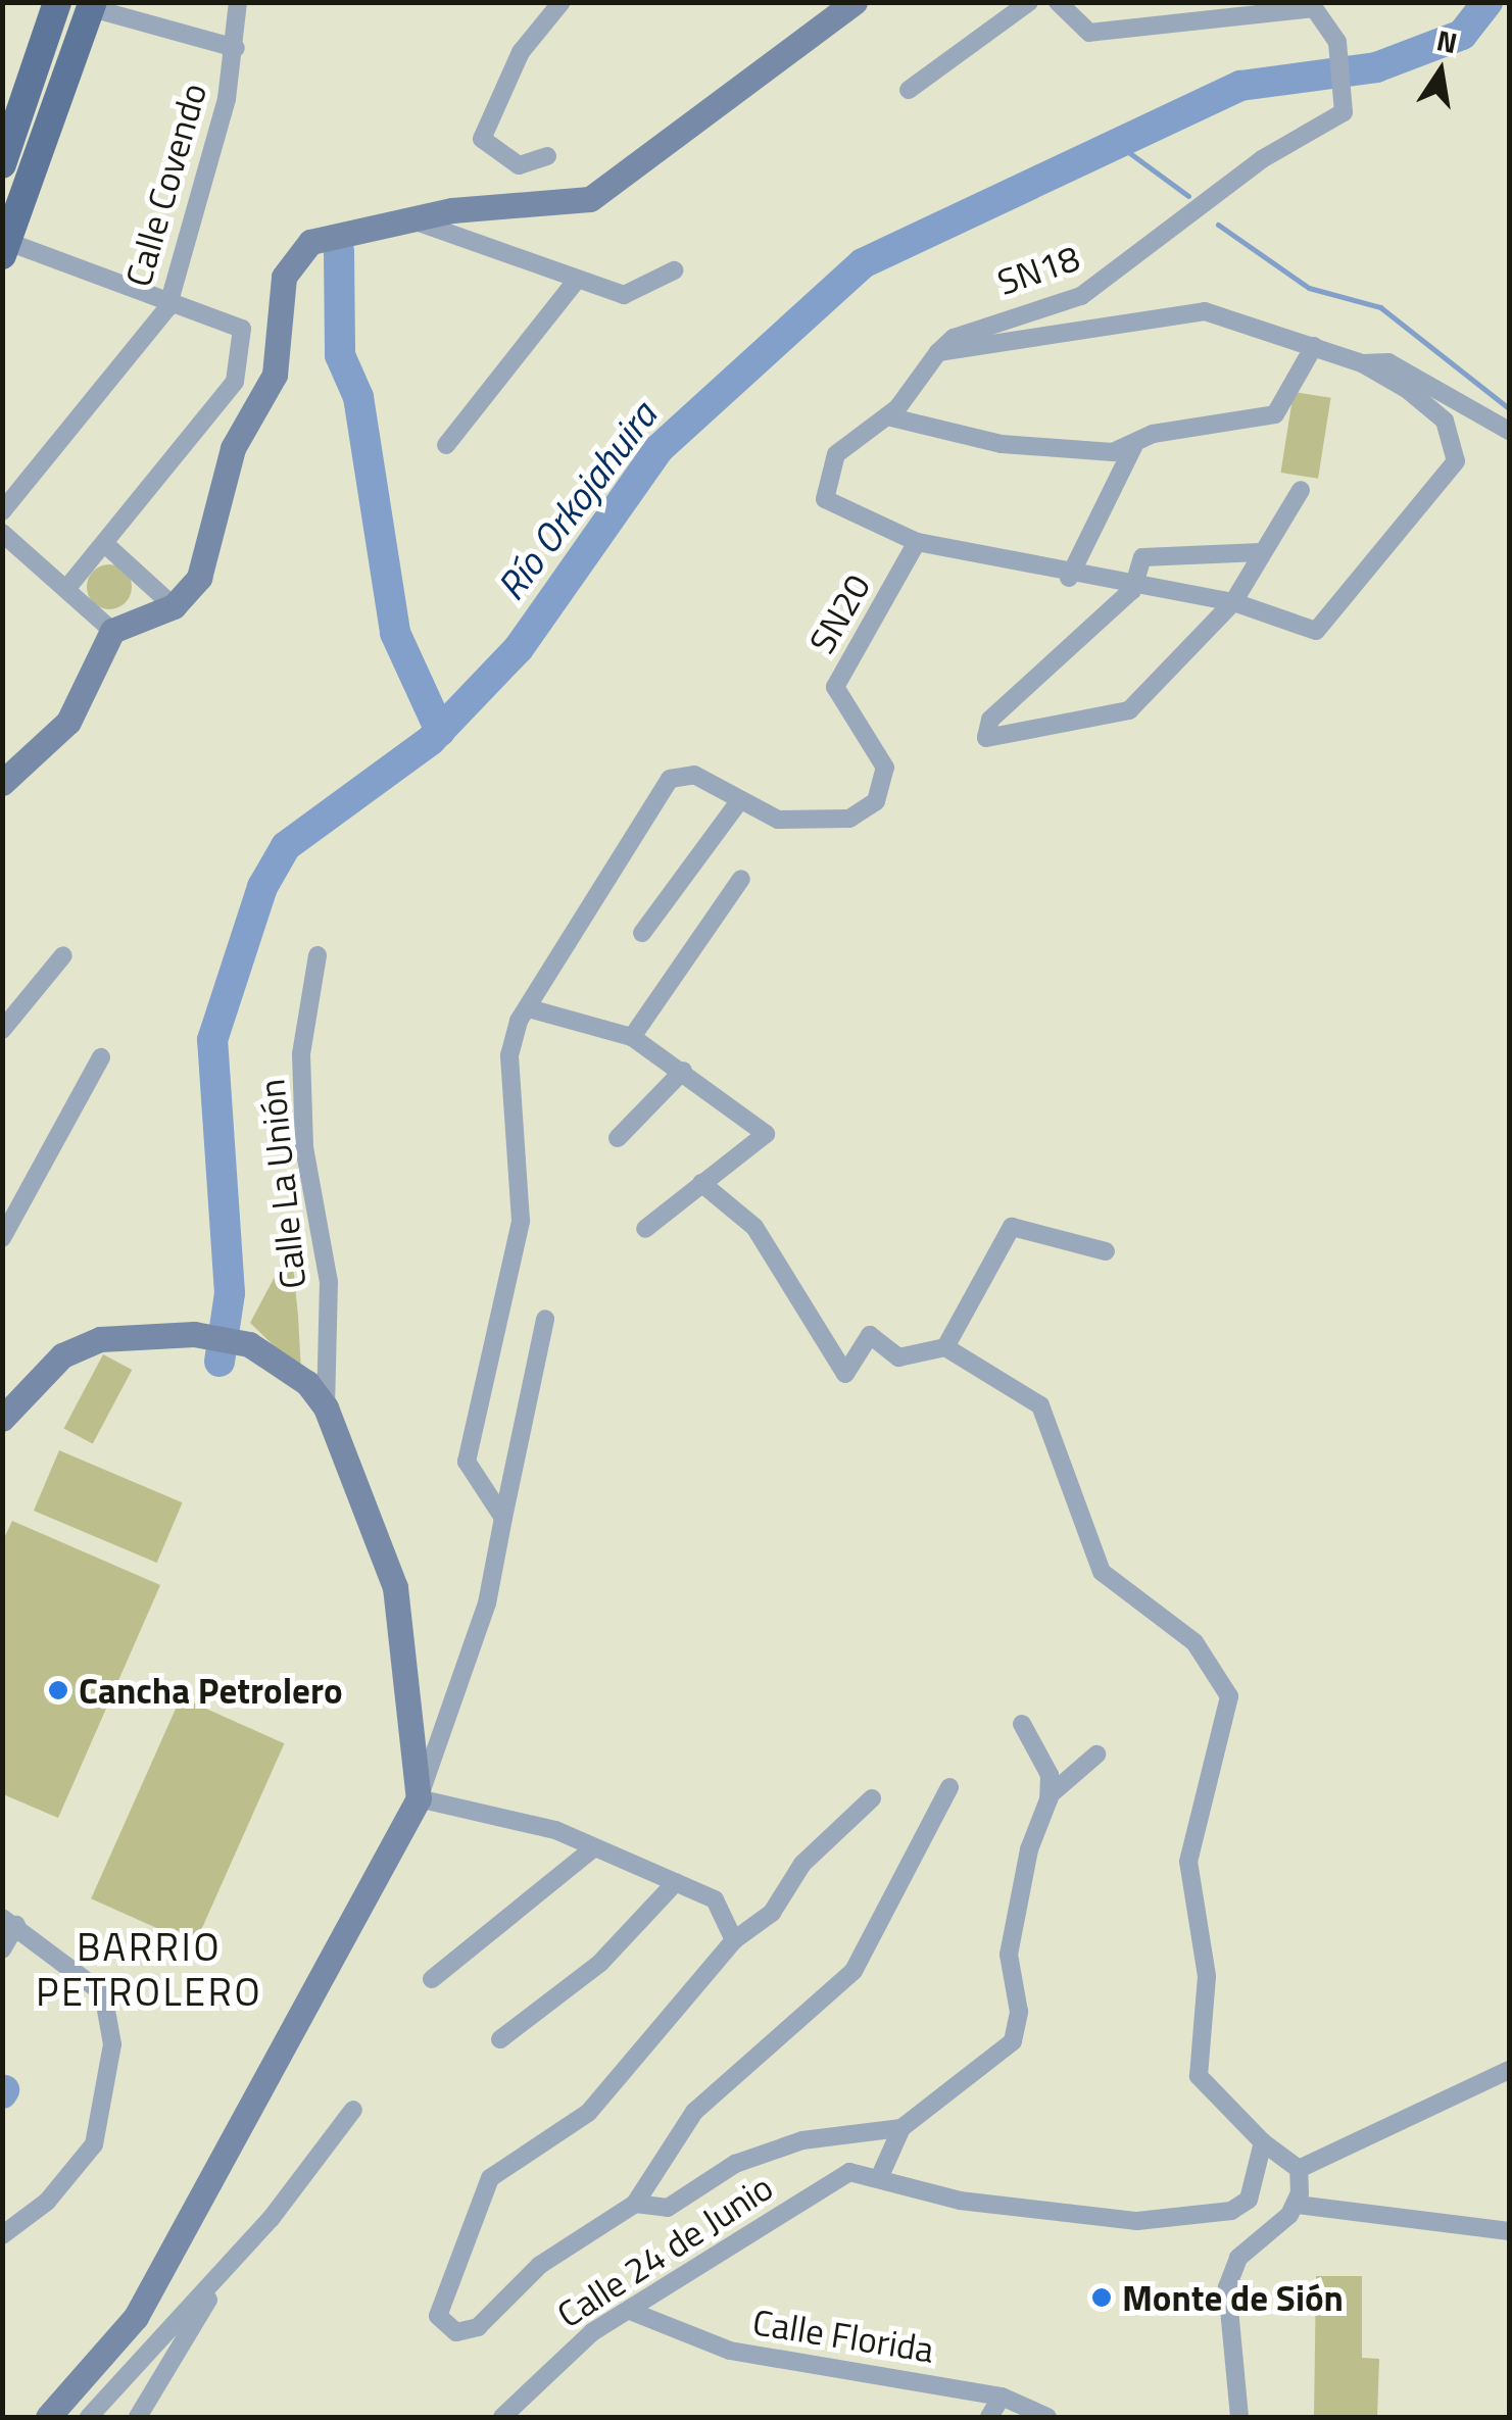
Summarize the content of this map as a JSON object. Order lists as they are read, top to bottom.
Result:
{
  "streets": {
    "street": [
      "Calle Covendo",
      "SN18",
      "SN20",
      "Calle La Unión",
      "Calle 24 de Junio",
      "Calle Florida"
    ]
  },
  "crossings": [
    ["SN18", "SN20"],
    ["Calle 24 de Junio", "Calle Florida"]
  ],
  "districts": ["BARRIO PETROLERO"],
  "water": ["Río Orkojahuira"],
  "places": ["Cancha Petrolero", "Monte de Sión"],
  "north": "top"
}
